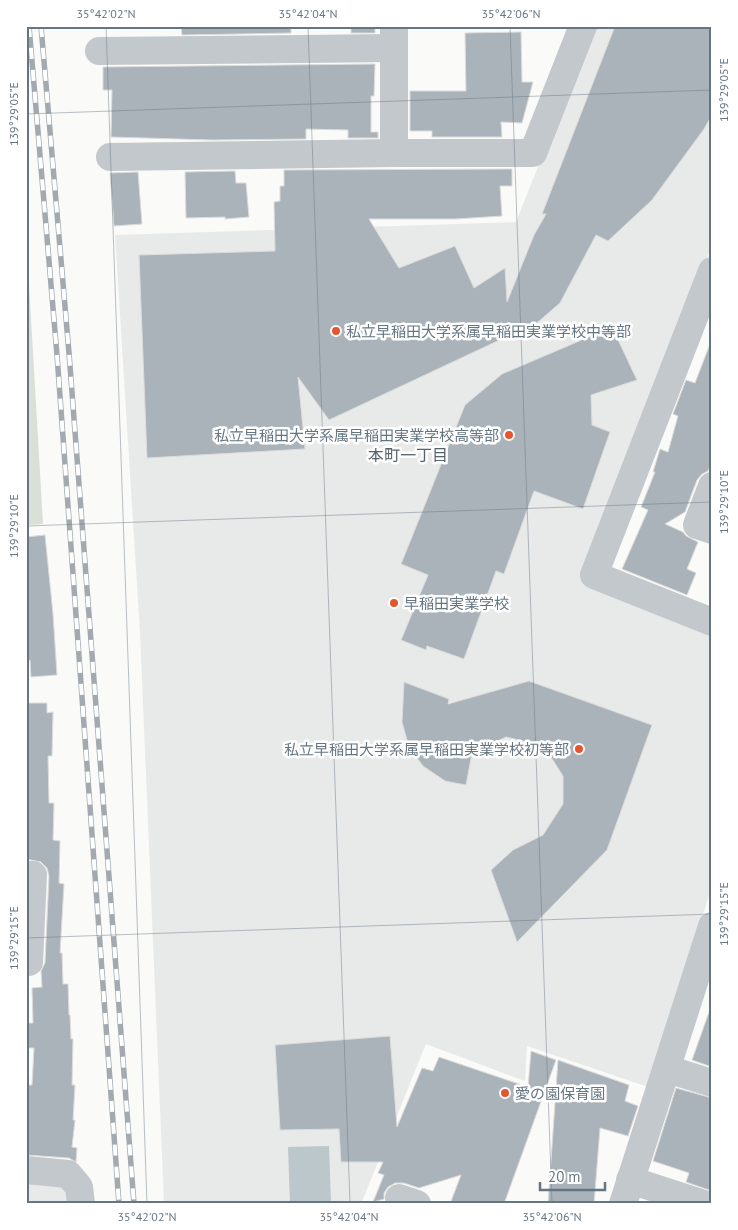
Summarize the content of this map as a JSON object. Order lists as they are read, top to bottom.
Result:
{
  "districts": ["本町一丁目"],
  "places": [
    "私立早稲田大学系属早稲田実業学校中等部",
    "私立早稲田大学系属早稲田実業学校高等部",
    "早稲田実業学校",
    "私立早稲田大学系属早稲田実業学校初等部",
    "愛の園保育園"
  ],
  "scale_bar": "20 m",
  "coordinates": [
    "35°42'02\"N",
    "35°42'04\"N",
    "35°42'06\"N",
    "139°29'05\"E",
    "139°29'10\"E",
    "139°29'15\"E"
  ]
}
